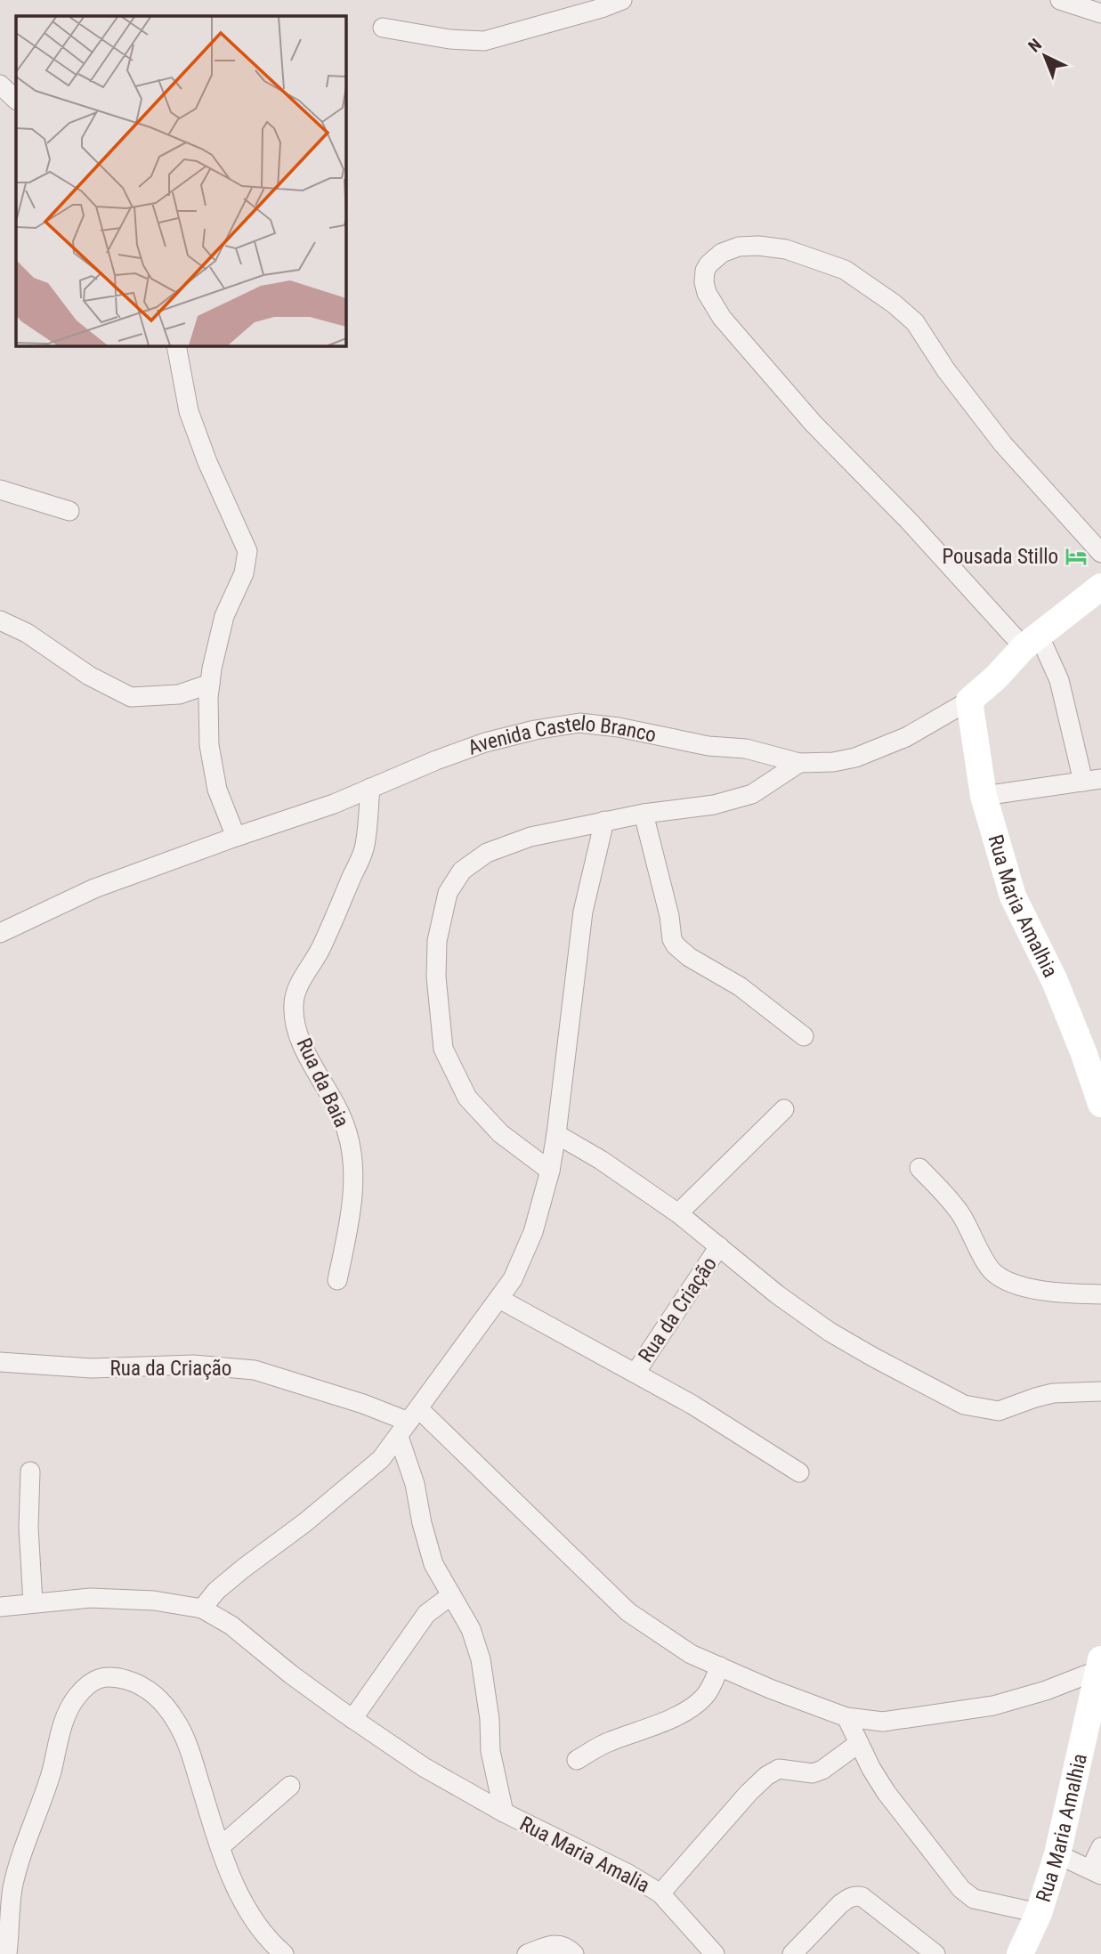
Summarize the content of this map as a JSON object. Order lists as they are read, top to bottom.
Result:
{
  "streets": {
    "street": [
      "Avenida Castelo Branco",
      "Rua Maria Amalhia",
      "Rua da Baia",
      "Rua da Criação",
      "Rua Maria Amalia"
    ]
  },
  "crossings": [
    ["Avenida Castelo Branco", "Rua Maria Amalhia"],
    ["Avenida Castelo Branco", "Rua da Baia"]
  ],
  "places": {
    "hotel": ["Pousada Stillo"]
  },
  "north": "top left"
}
